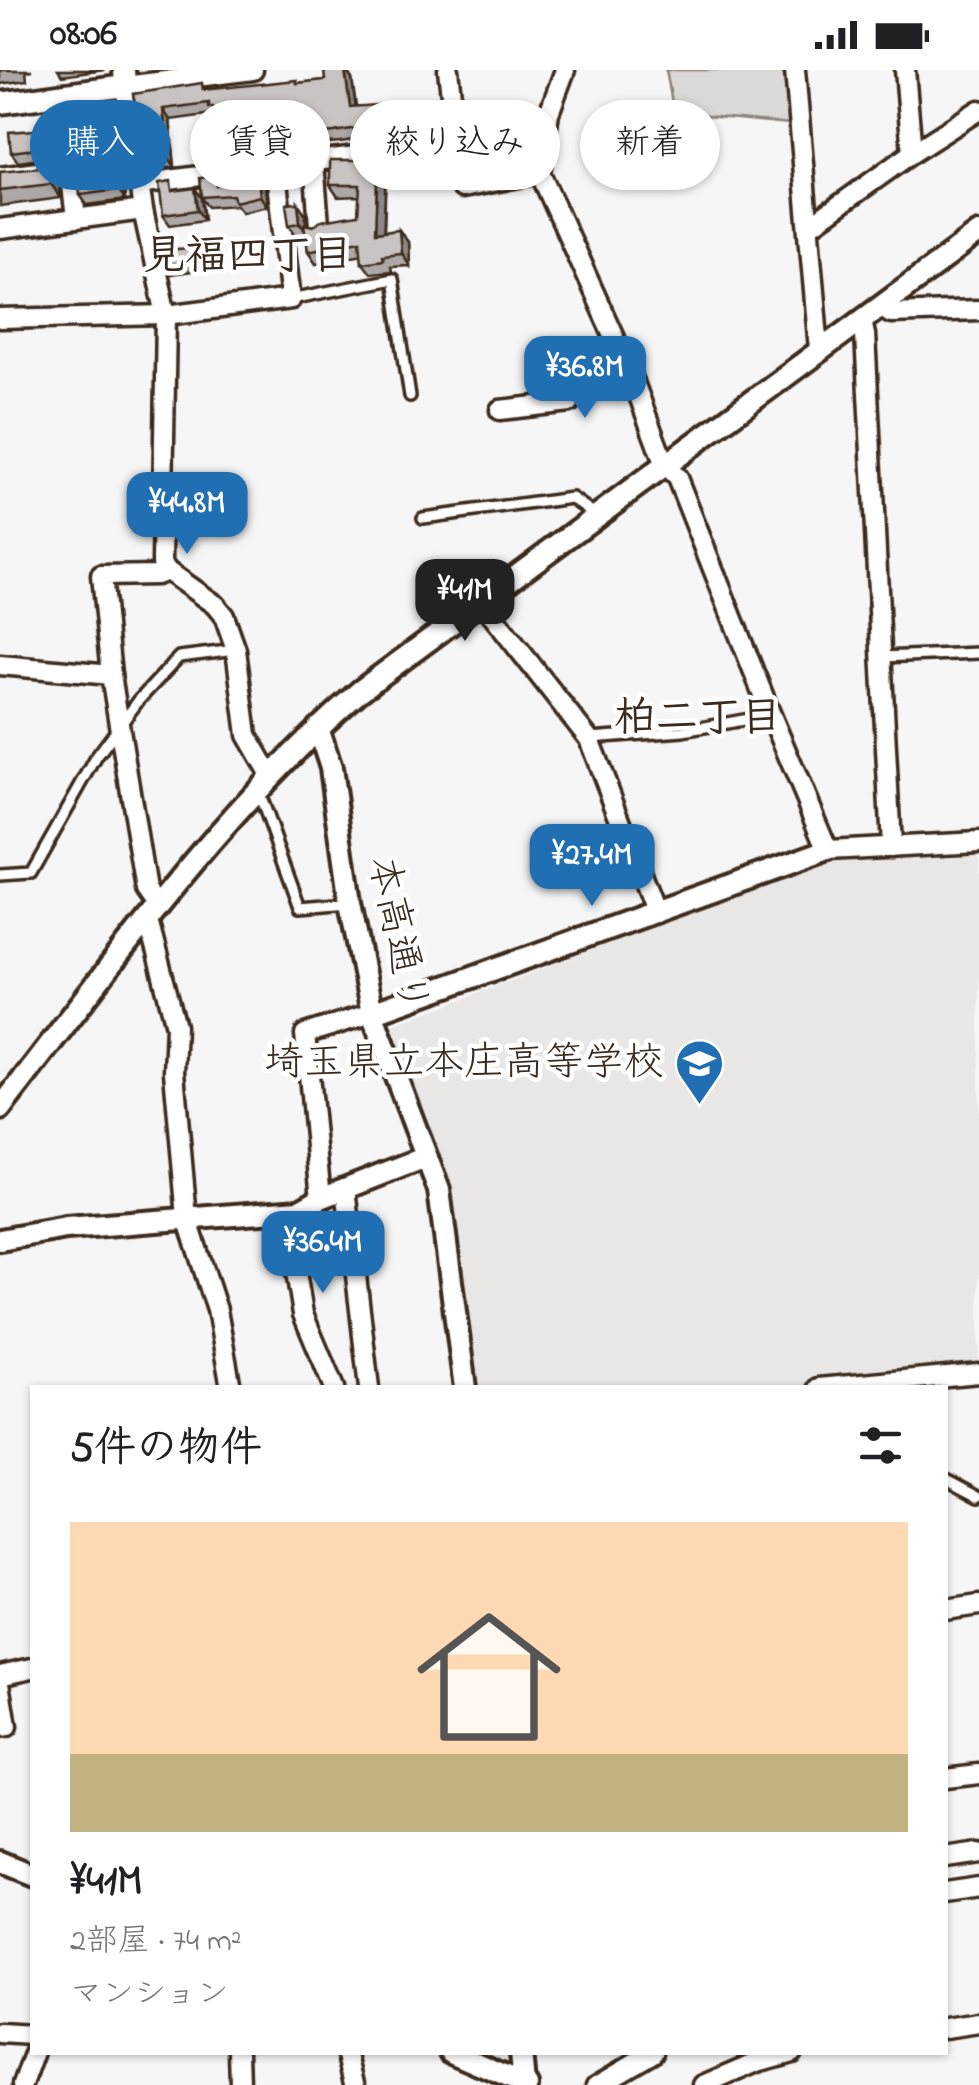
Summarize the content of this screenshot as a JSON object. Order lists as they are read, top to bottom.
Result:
{
  "streets": {
    "street": ["本高通り"]
  },
  "districts": ["見福四丁目", "柏二丁目"],
  "places": {
    "school or university": ["埼玉県立本庄高等学校"]
  },
  "page": {
    "status": "08:06",
    "chip": [
      "購入",
      "賃貸",
      "絞り込み",
      "新着"
    ],
    "price": [
      "¥36.8M",
      "¥44.8M",
      "¥41M",
      "¥27.4M",
      "¥36.4M"
    ],
    "heading": "5件の物件",
    "list": [
      {
        "name": "¥41M",
        "note": "2部屋 · 74 m² · マンション"
      }
    ]
  }
}
